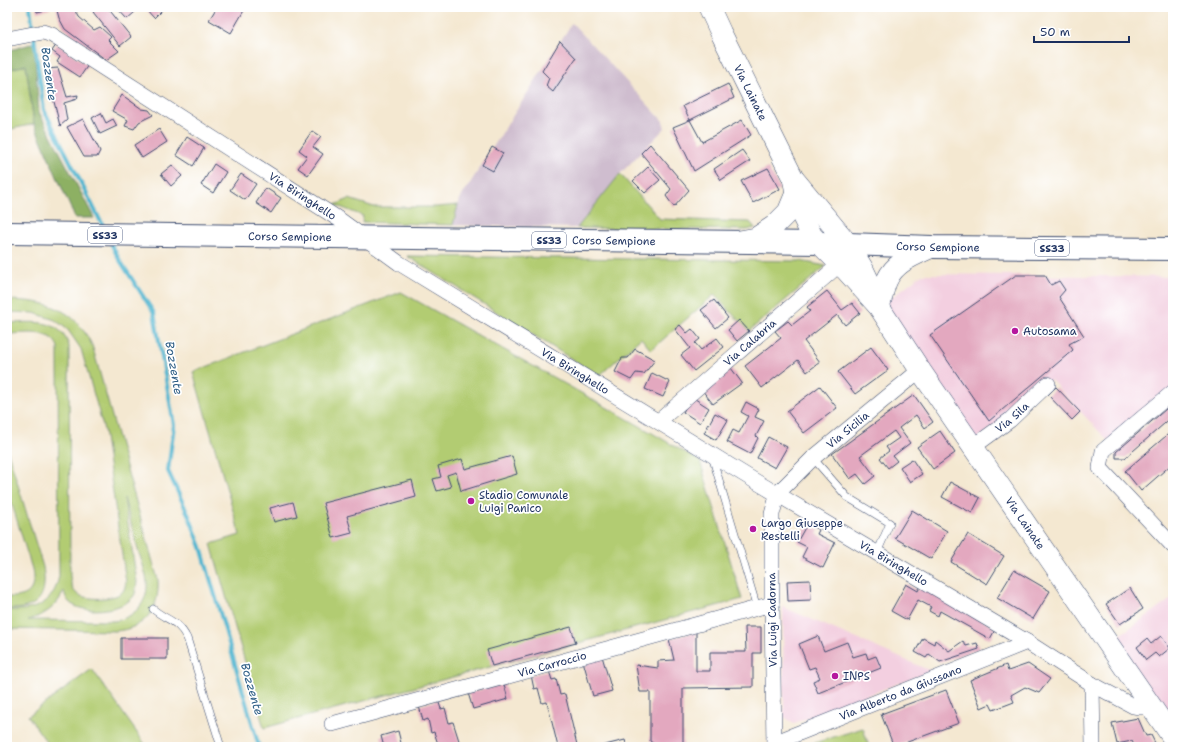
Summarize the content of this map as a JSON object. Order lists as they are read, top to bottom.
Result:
{
  "streets": {
    "main road": ["SS33", "Corso Sempione"],
    "street": [
      "Via Lainate",
      "Via Biringhello",
      "Via Calabria",
      "Via Sila",
      "Via Sicilia",
      "Via Luigi Cadorna",
      "Via Carroccio",
      "Via Alberto da Giussano"
    ]
  },
  "crossings": [
    ["Via Lainate", "Via Biringhello"],
    ["Via Lainate", "Corso Sempione"],
    ["Via Lainate", "Via Calabria"],
    ["Via Lainate", "Via Sila"],
    ["Via Lainate", "Via Sicilia"],
    ["Via Biringhello", "Corso Sempione"],
    ["Via Biringhello", "Via Calabria"],
    ["Via Biringhello", "Via Sicilia"],
    ["Via Biringhello", "Via Luigi Cadorna"],
    ["Via Biringhello", "Via Alberto da Giussano"],
    ["Via Sicilia", "Via Luigi Cadorna"],
    ["Via Luigi Cadorna", "Via Carroccio"],
    ["Via Luigi Cadorna", "Via Alberto da Giussano"]
  ],
  "water": ["Bozzente"],
  "places": [
    "Autosama",
    "Stadio Comunale Luigi Panico",
    "Largo Giuseppe Restelli",
    "INPS"
  ],
  "scale_bar": "50 m"
}
